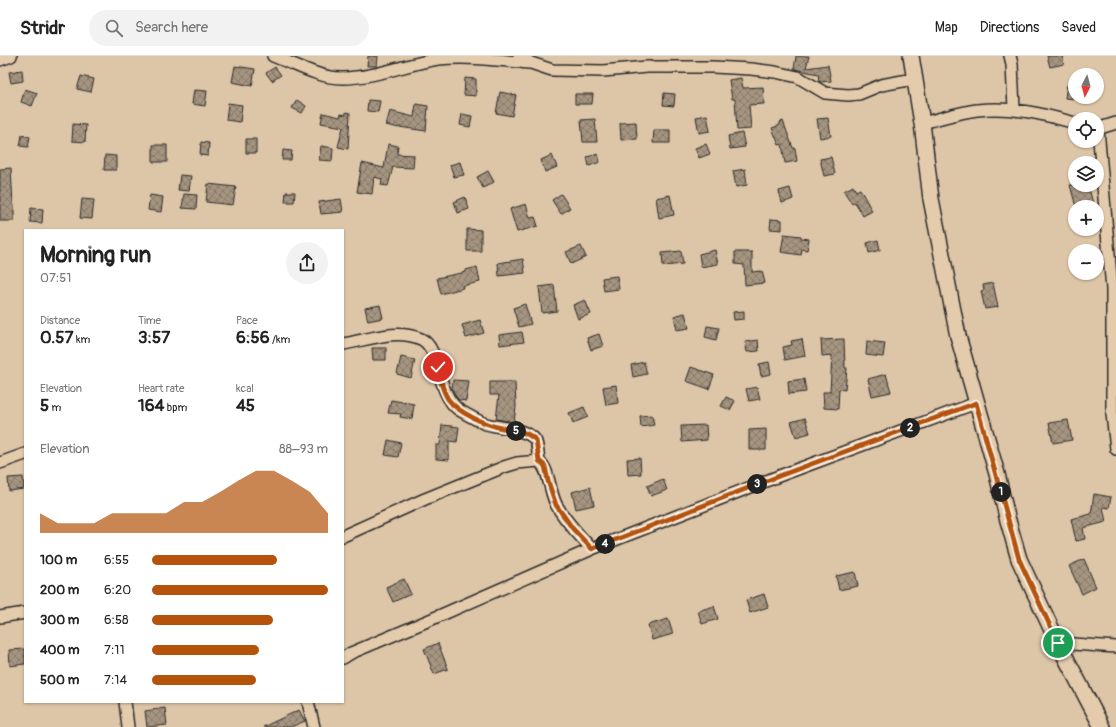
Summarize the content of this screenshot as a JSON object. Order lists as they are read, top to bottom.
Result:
{
  "north": "bottom",
  "page": {
    "header": "Stridr",
    "search": "Search here",
    "nav": ["Map", "Directions", "Saved"],
    "map_buttons": ["+", "−"],
    "heading": ["Morning run", "07:51"],
    "stats": [
      ["Distance", "0.57 km"],
      ["Time", "3:57"],
      ["Pace", "6:56 /km"],
      ["Elevation", "5 m"],
      ["Heart rate", "164 bpm"],
      ["kcal", "45"]
    ],
    "pins": [
      "2",
      "5",
      "3",
      "1",
      "4"
    ],
    "chart": ["Elevation", "88–93 m"],
    "list": [
      {
        "name": "100 m",
        "note": "6:55"
      },
      {
        "name": "200 m",
        "note": "6:20"
      },
      {
        "name": "300 m",
        "note": "6:58"
      },
      {
        "name": "400 m",
        "note": "7:11"
      },
      {
        "name": "500 m",
        "note": "7:14"
      }
    ]
  }
}
